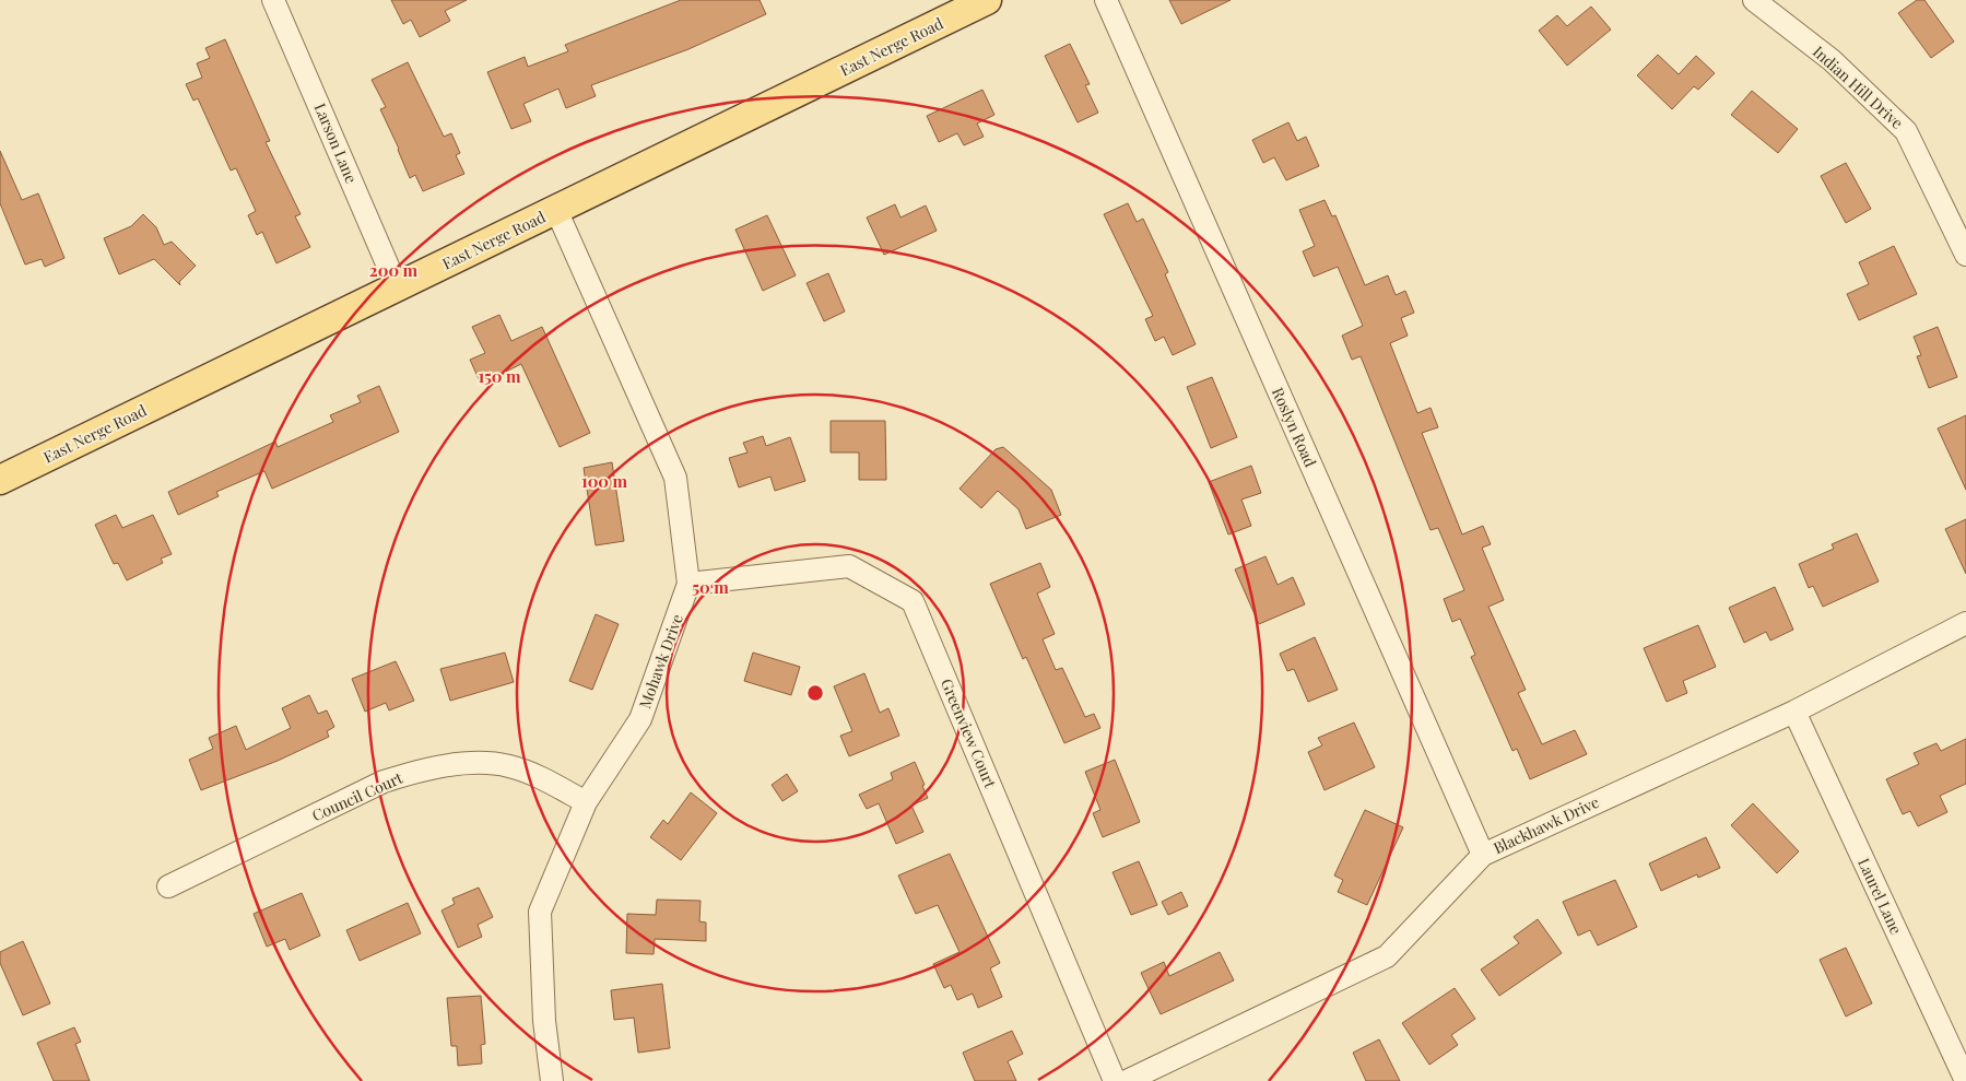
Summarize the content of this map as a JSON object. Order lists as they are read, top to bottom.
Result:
{
  "streets": {
    "main road": ["East Nerge Road"],
    "street": [
      "Indian Hill Drive",
      "Larson Lane",
      "Roslyn Road",
      "Mohawk Drive",
      "Greenview Court",
      "Council Court",
      "Blackhawk Drive",
      "Laurel Lane"
    ]
  },
  "crossings": [
    ["East Nerge Road", "Larson Lane"],
    ["East Nerge Road", "Mohawk Drive"],
    ["Roslyn Road", "Blackhawk Drive"],
    ["Mohawk Drive", "Greenview Court"],
    ["Mohawk Drive", "Council Court"],
    ["Blackhawk Drive", "Laurel Lane"]
  ],
  "rings": [
    "200 m",
    "150 m",
    "100 m",
    "50 m"
  ]
}
